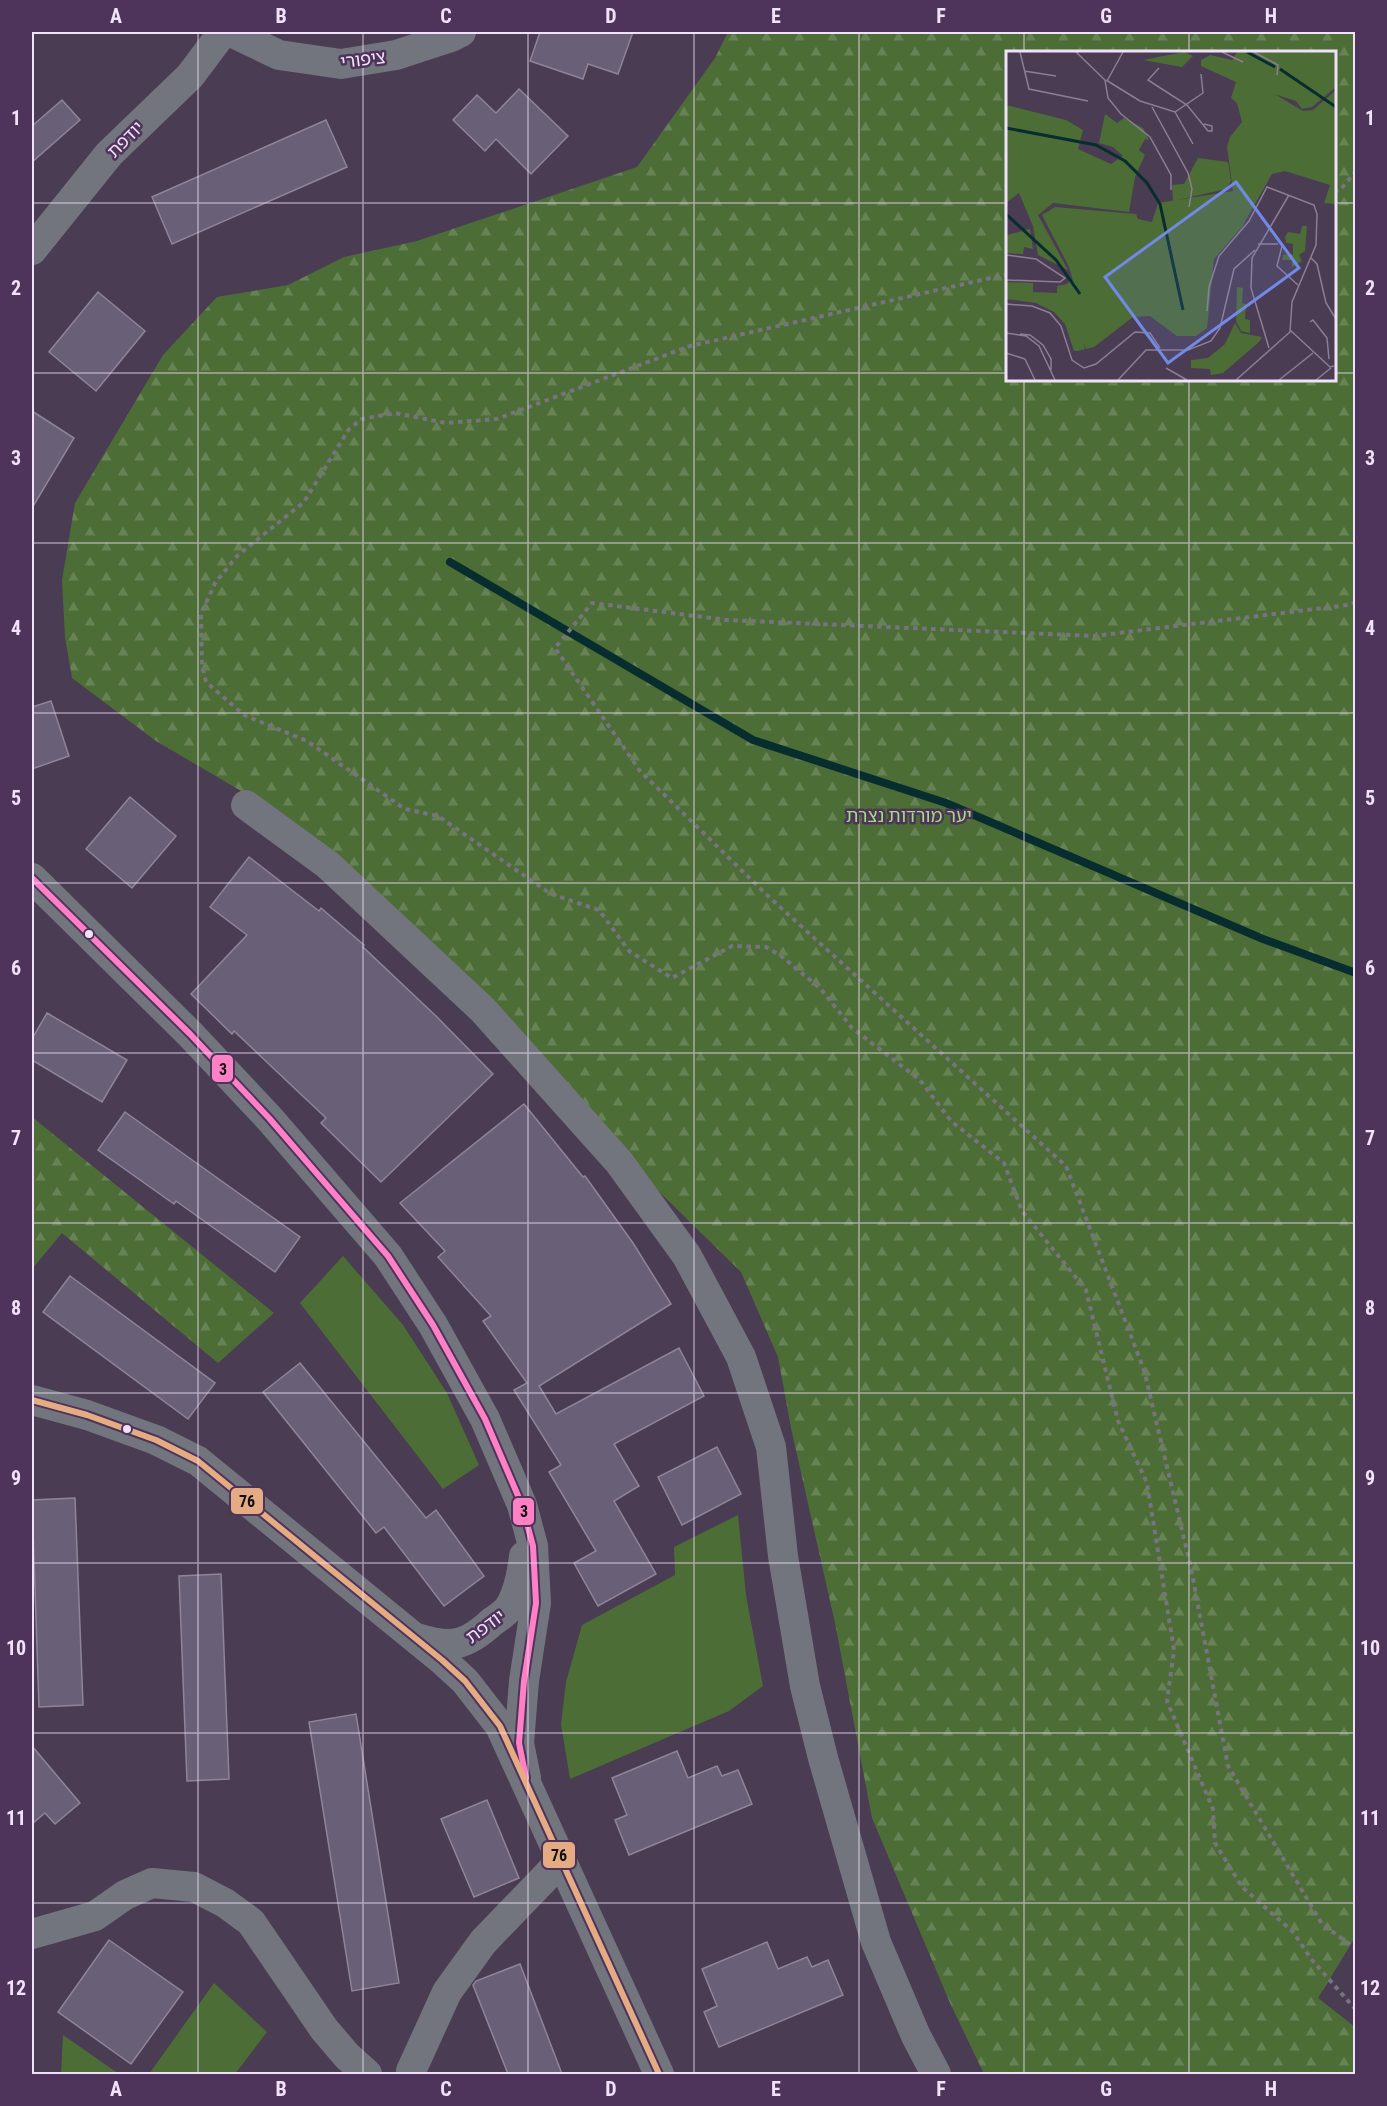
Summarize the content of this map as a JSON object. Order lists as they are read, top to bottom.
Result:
{
  "streets": {
    "street": ["ציפורי", "יודפת"]
  },
  "parks": ["יער מורדות נצרת"],
  "lines": ["transit line 3", "transit line 76"],
  "grid": {
    "columns": [
      "A",
      "B",
      "C",
      "D",
      "E",
      "F",
      "G",
      "H"
    ],
    "rows": [
      "1",
      "2",
      "3",
      "4",
      "5",
      "6",
      "7",
      "8",
      "9",
      "10",
      "11",
      "12"
    ]
  }
}
